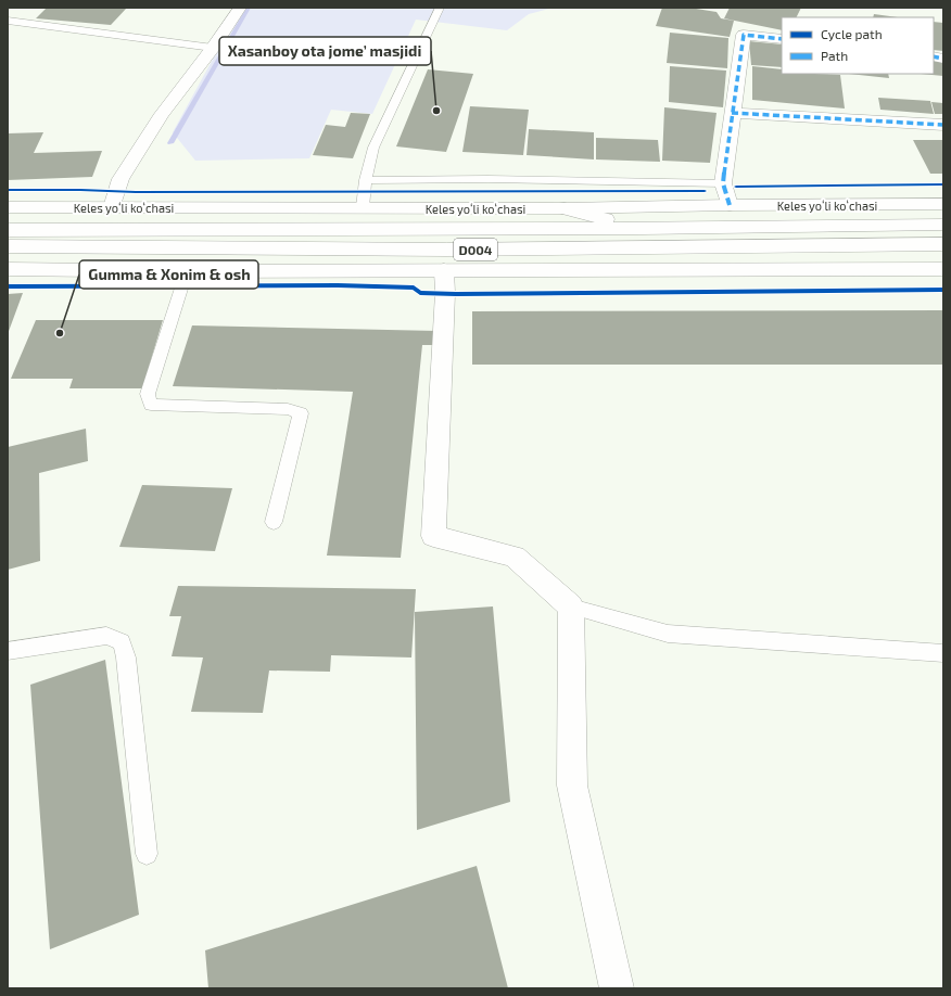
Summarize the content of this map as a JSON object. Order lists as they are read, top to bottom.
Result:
{
  "streets": {
    "street": ["Keles yoʻli koʻchasi", "D004"]
  },
  "places": ["Xasanboy ota jome’ masjidi", "Gumma & Xonim & osh"],
  "legend": ["Cycle path", "Path"]
}
